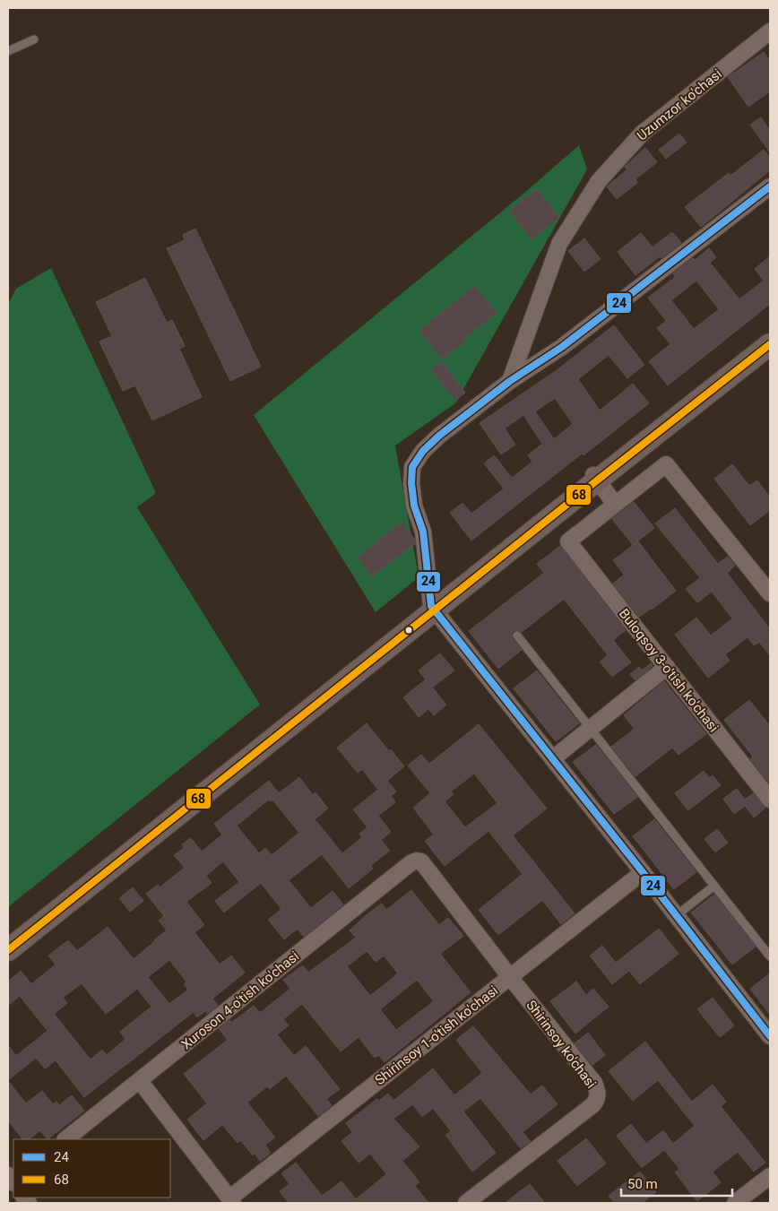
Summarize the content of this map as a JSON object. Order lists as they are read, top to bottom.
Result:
{
  "streets": {
    "street": [
      "Uzumzor ko'chasi",
      "Buloqsoy 3-o'tish ko'chasi",
      "Xuroson 4-o'tish ko'chasi",
      "Shirinsoy 1-o'tish ko'chasi",
      "Shirinsoy ko'chasi"
    ]
  },
  "crossings": [
    ["Xuroson 4-o'tish ko'chasi", "Shirinsoy ko'chasi"],
    ["Shirinsoy 1-o'tish ko'chasi", "Shirinsoy ko'chasi"]
  ],
  "lines": ["transit line 24", "transit line 68"],
  "legend": ["24", "68"],
  "scale_bar": "50 m"
}
